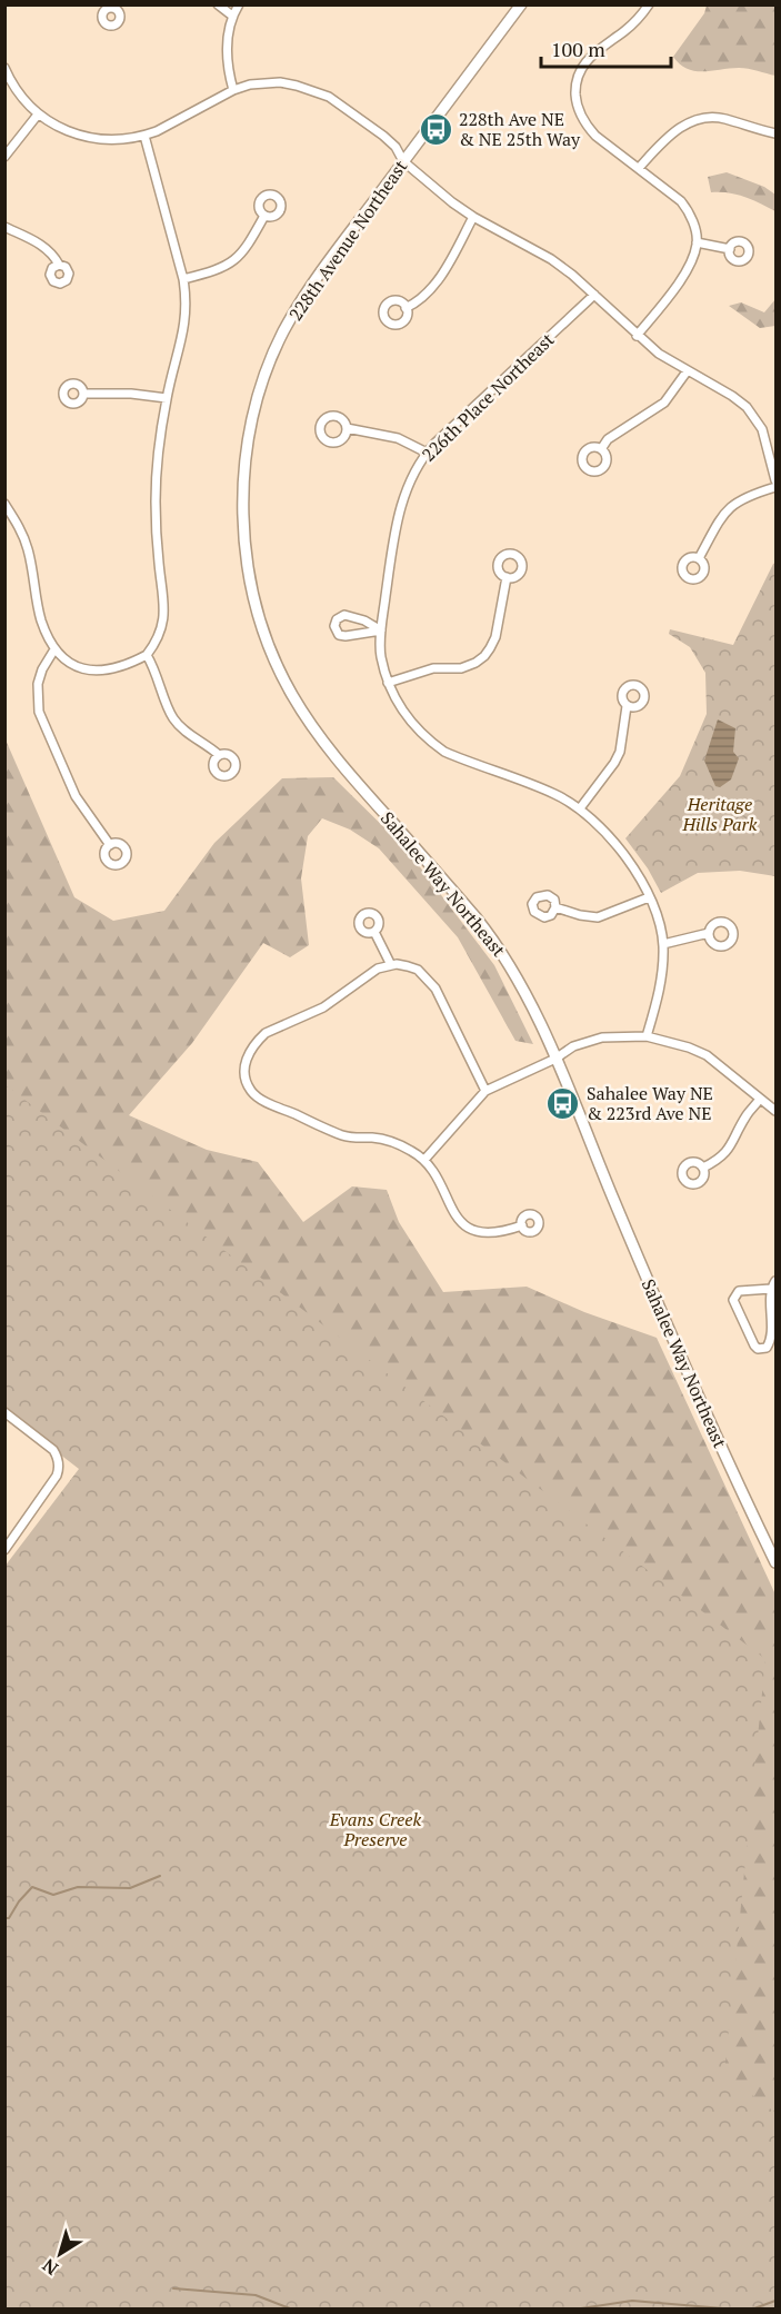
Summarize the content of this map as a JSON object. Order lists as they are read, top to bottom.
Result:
{
  "streets": {
    "main road": ["228th Avenue Northeast", "Sahalee Way Northeast"],
    "street": ["226th Place Northeast"]
  },
  "crossings": [
    ["228th Avenue Northeast", "Sahalee Way Northeast"]
  ],
  "parks": ["Heritage Hills Park", "Evans Creek Preserve"],
  "places": {
    "bus stop": ["228th Ave NE & NE 25th Way", "Sahalee Way NE & 223rd Ave NE"]
  },
  "scale_bar": "100 m",
  "north": "bottom left"
}
